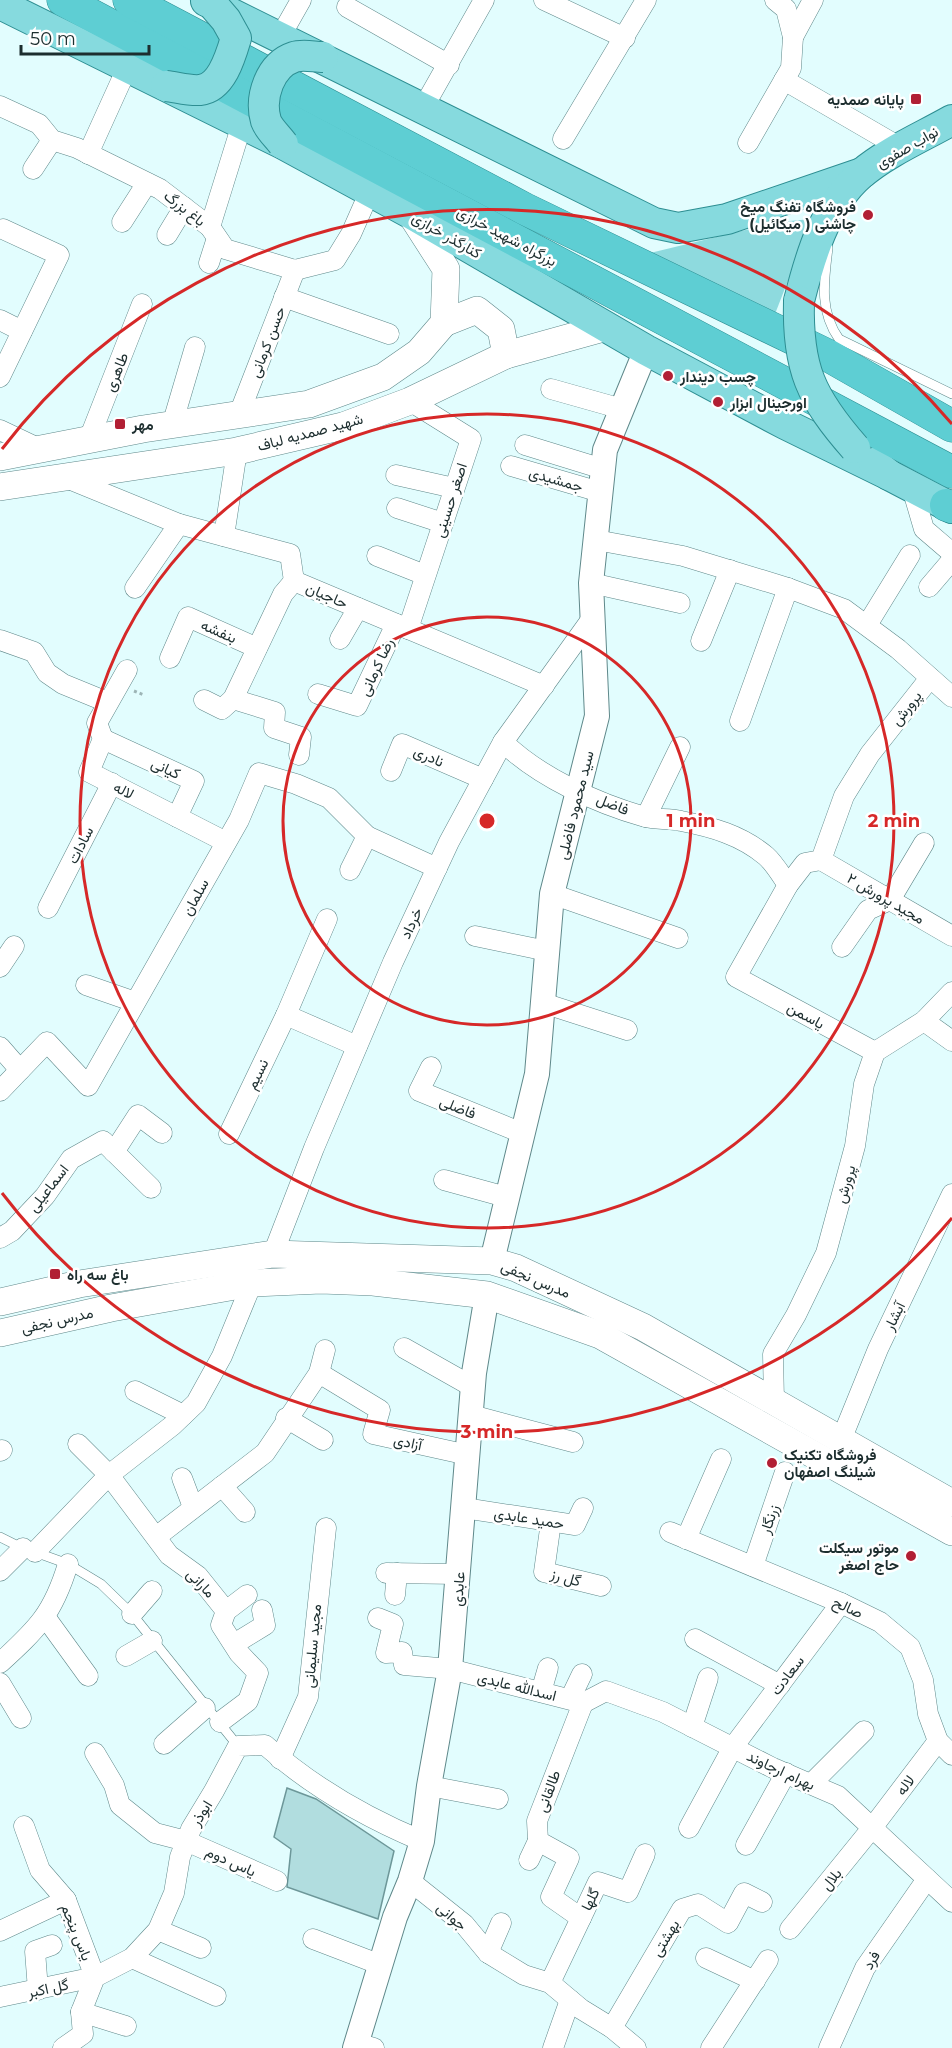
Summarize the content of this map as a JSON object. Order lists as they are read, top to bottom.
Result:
{
  "streets": {
    "highway": ["بزرگراه شهید خرازی"],
    "main road": [
      "نواب صفوی",
      "کنارگذر خرازی",
      "شهید صمدیه لباف",
      "مدرس نجفی"
    ],
    "street": [
      "باغ بزرگ",
      "حسن کرمانی",
      "طاهری",
      "جمشیدی",
      "اصغر حسینی",
      "حاجیان",
      "بنفشه",
      "رضا کرمانی",
      "پرورش",
      "نادری",
      "کیانی",
      "لاله",
      "فاضل",
      "سید محمود فاضلی",
      "سادات",
      "سلمان",
      "مجید پرورش ۲",
      "خرداد",
      "یاسمن",
      "نسیم",
      "فاضلی",
      "اسماعیلی",
      "آبشار",
      "آزادی",
      "حمید عابدی",
      "زرنگار",
      "گل رز",
      "مارانی",
      "عابدی",
      "صالح",
      "مجید سلیمانی",
      "سعادت",
      "اسدالله عابدی",
      "بهرام ارجاوند",
      "طالقانی",
      "ابوذر",
      "یاس دوم",
      "بلال",
      "گلها",
      "جوانی",
      "یاس پنجم",
      "بهشتی",
      "فرد",
      "گل اکبر"
    ]
  },
  "crossings": [
    ["باغ بزرگ", "حسن کرمانی"],
    ["کنارگذر خرازی", "شهید صمدیه لباف"],
    ["کنارگذر خرازی", "سید محمود فاضلی"],
    ["حسن کرمانی", "شهید صمدیه لباف"],
    ["طاهری", "شهید صمدیه لباف"],
    ["شهید صمدیه لباف", "اصغر حسینی"],
    ["شهید صمدیه لباف", "حاجیان"],
    ["جمشیدی", "سید محمود فاضلی"],
    ["اصغر حسینی", "حاجیان"],
    ["اصغر حسینی", "رضا کرمانی"],
    ["حاجیان", "رضا کرمانی"],
    ["حاجیان", "خرداد"],
    ["پرورش", "مجید پرورش ۲"],
    ["پرورش", "یاسمن"],
    ["پرورش", "مدرس نجفی"],
    ["نادری", "خرداد"],
    ["کیانی", "لاله"],
    ["لاله", "سادات"],
    ["لاله", "سلمان"],
    ["لاله", "صالح"],
    ["لاله", "بهرام ارجاوند"],
    ["لاله", "بلال"],
    ["فاضل", "سید محمود فاضلی"],
    ["فاضل", "خرداد"],
    ["فاضل", "یاسمن"],
    ["سید محمود فاضلی", "خرداد"],
    ["سید محمود فاضلی", "فاضلی"],
    ["سید محمود فاضلی", "مدرس نجفی"],
    ["سلمان", "خرداد"],
    ["خرداد", "مدرس نجفی"],
    ["مدرس نجفی", "آبشار"],
    ["مدرس نجفی", "عابدی"],
    ["آزادی", "عابدی"],
    ["حمید عابدی", "گل رز"],
    ["حمید عابدی", "عابدی"],
    ["زرنگار", "صالح"],
    ["عابدی", "اسدالله عابدی"],
    ["عابدی", "جوانی"],
    ["صالح", "سعادت"],
    ["سعادت", "بهرام ارجاوند"],
    ["اسدالله عابدی", "بهرام ارجاوند"],
    ["اسدالله عابدی", "طالقانی"],
    ["بهرام ارجاوند", "طالقانی"],
    ["بهرام ارجاوند", "بلال"],
    ["بهرام ارجاوند", "فرد"],
    ["ابوذر", "یاس دوم"],
    ["ابوذر", "یاس پنجم"],
    ["ابوذر", "گل اکبر"],
    ["جوانی", "بهشتی"],
    ["یاس پنجم", "گل اکبر"]
  ],
  "places": {
    "transit": ["پایانه صمدیه", "مهر", "باغ سه راه"],
    "other": [
      "فروشگاه تفنگ میخ چاشنی ( میکائیل)",
      "چسب دیندار",
      "اورجینال ابزار",
      "فروشگاه تکنیک شیلنگ اصفهان",
      "موتور سیکلت حاج اصغر"
    ]
  },
  "scale_bar": "50 m",
  "rings": ["1 min", "2 min", "3 min"]
}
